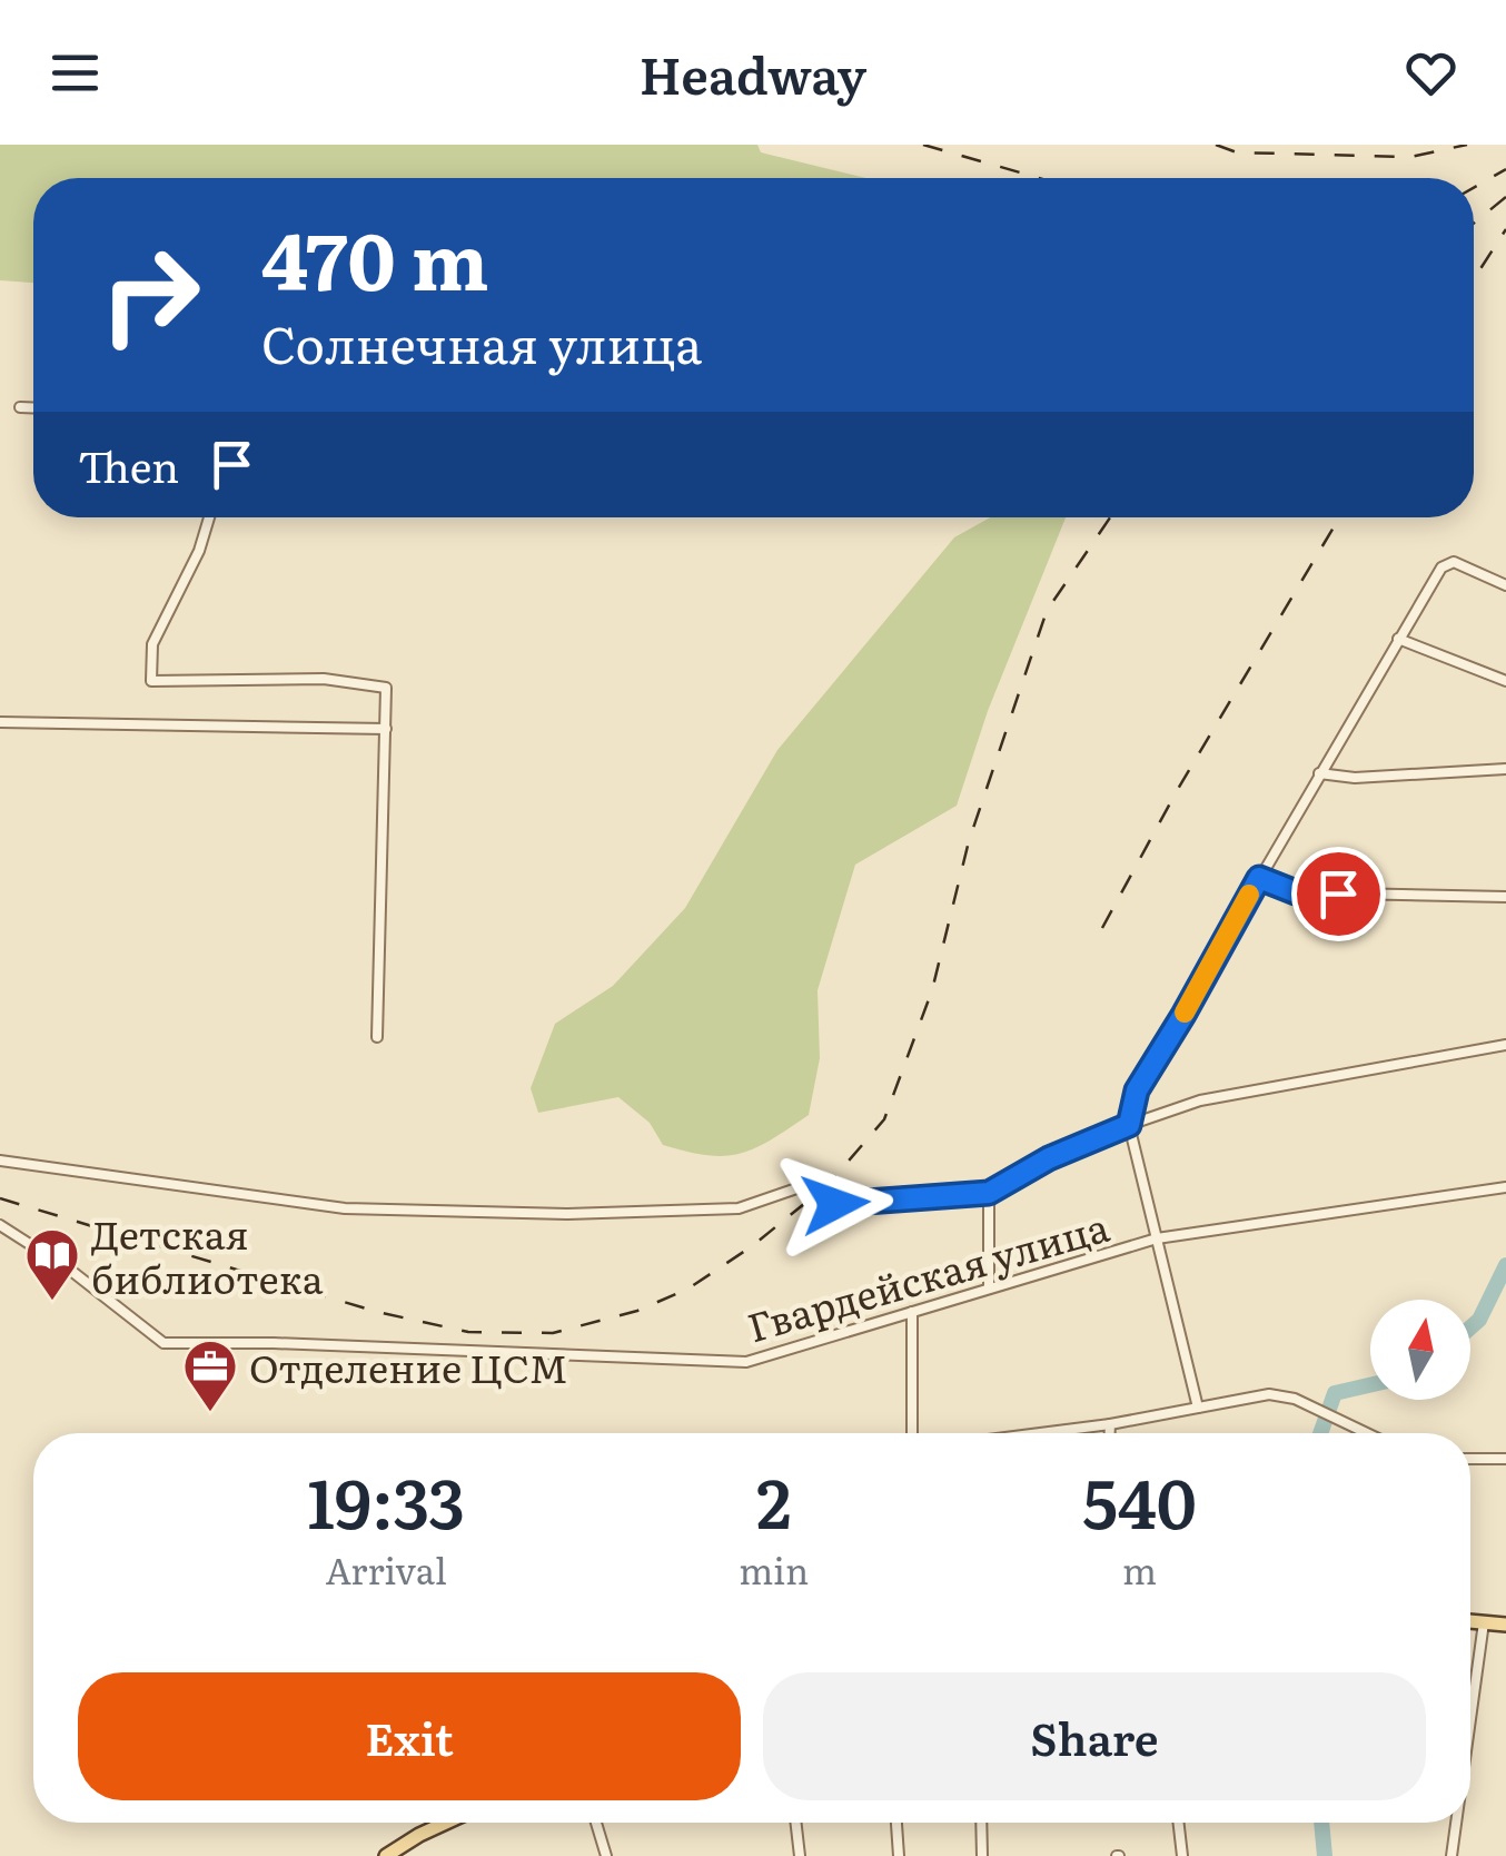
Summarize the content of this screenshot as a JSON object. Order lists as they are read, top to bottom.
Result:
{
  "streets": {
    "street": ["Гвардейская улица"]
  },
  "places": {
    "library": ["Детская библиотека"],
    "office": ["Отделение ЦСМ"]
  },
  "north": "top",
  "page": {
    "header": "Headway",
    "turn": ["470 m", "Солнечная улица"],
    "then": "Then",
    "eta": [
      "19:33",
      "Arrival",
      "2",
      "min",
      "540",
      "m"
    ],
    "buttons": ["Exit", "Share"]
  }
}
